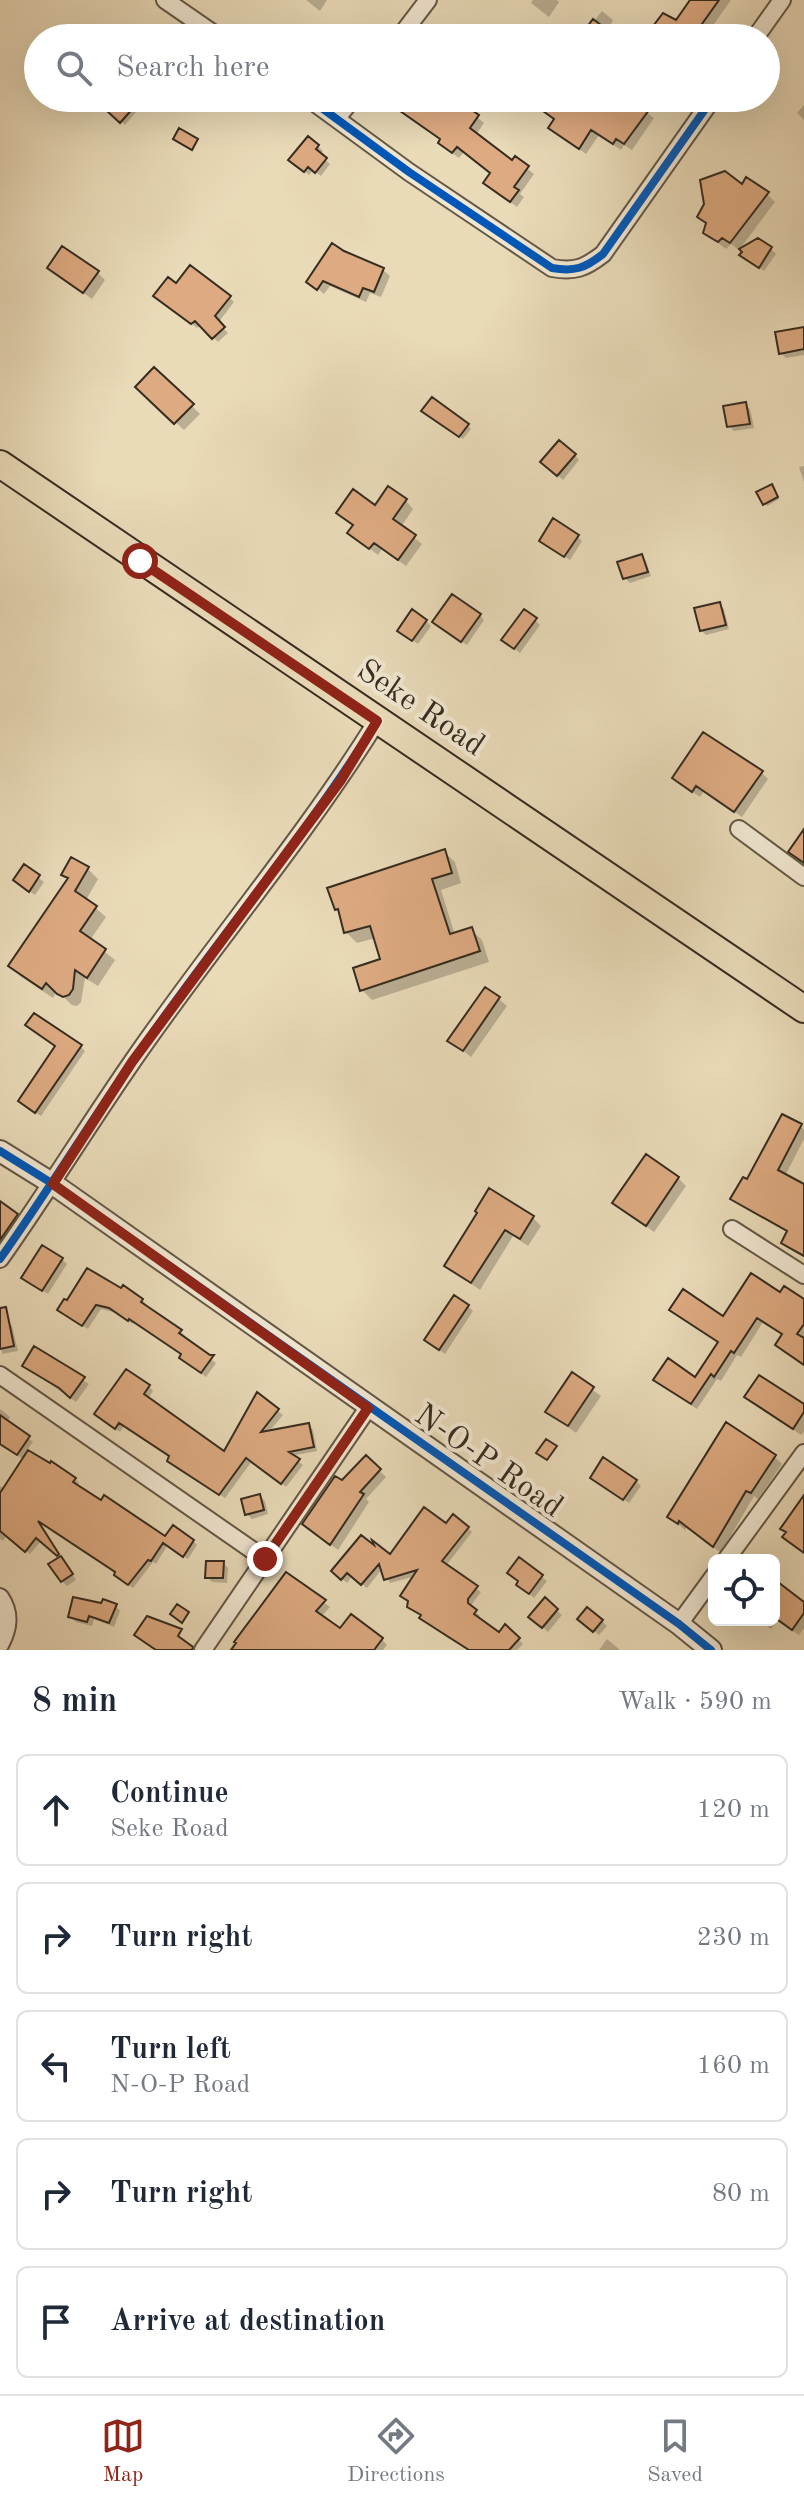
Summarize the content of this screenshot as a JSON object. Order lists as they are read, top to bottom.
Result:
{
  "streets": {
    "main road": ["Seke Road"],
    "street": ["N-O-P Road"]
  },
  "page": {
    "search": "Search here",
    "heading": ["8 min", "Walk · 590 m"],
    "list": [
      ["Continue", "Seke Road", "120 m"],
      ["Turn right", "230 m"],
      ["Turn left", "N-O-P Road", "160 m"],
      ["Turn right", "80 m"],
      "Arrive at destination"
    ],
    "nav": ["Map", "Directions", "Saved"]
  }
}
